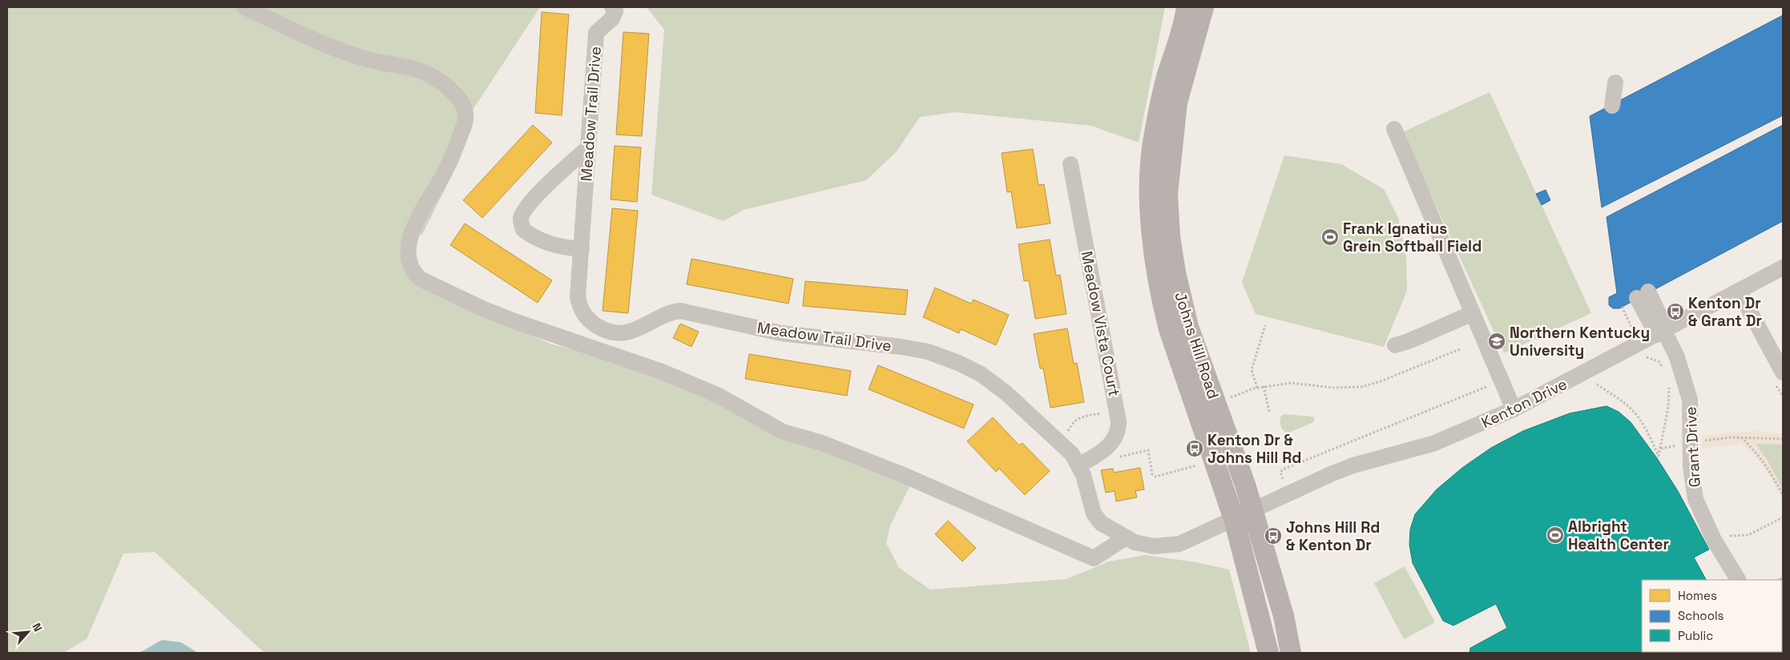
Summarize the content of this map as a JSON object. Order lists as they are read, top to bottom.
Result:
{
  "streets": {
    "main road": ["Johns Hill Road"],
    "street": [
      "Meadow Trail Drive",
      "Meadow Vista Court",
      "Kenton Drive",
      "Grant Drive"
    ]
  },
  "crossings": [
    ["Meadow Trail Drive", "Johns Hill Road"],
    ["Meadow Trail Drive", "Kenton Drive"],
    ["Johns Hill Road", "Kenton Drive"],
    ["Kenton Drive", "Grant Drive"]
  ],
  "places": {
    "sports": ["Frank Ignatius Grein Softball Field", "Albright Health Center"],
    "bus stop": ["Kenton Dr & Grant Dr", "Kenton Dr & Johns Hill Rd", "Johns Hill Rd & Kenton Dr"],
    "school or university": ["Northern Kentucky University"]
  },
  "legend": ["Homes", "Schools", "Public"],
  "north": "top right"
}
